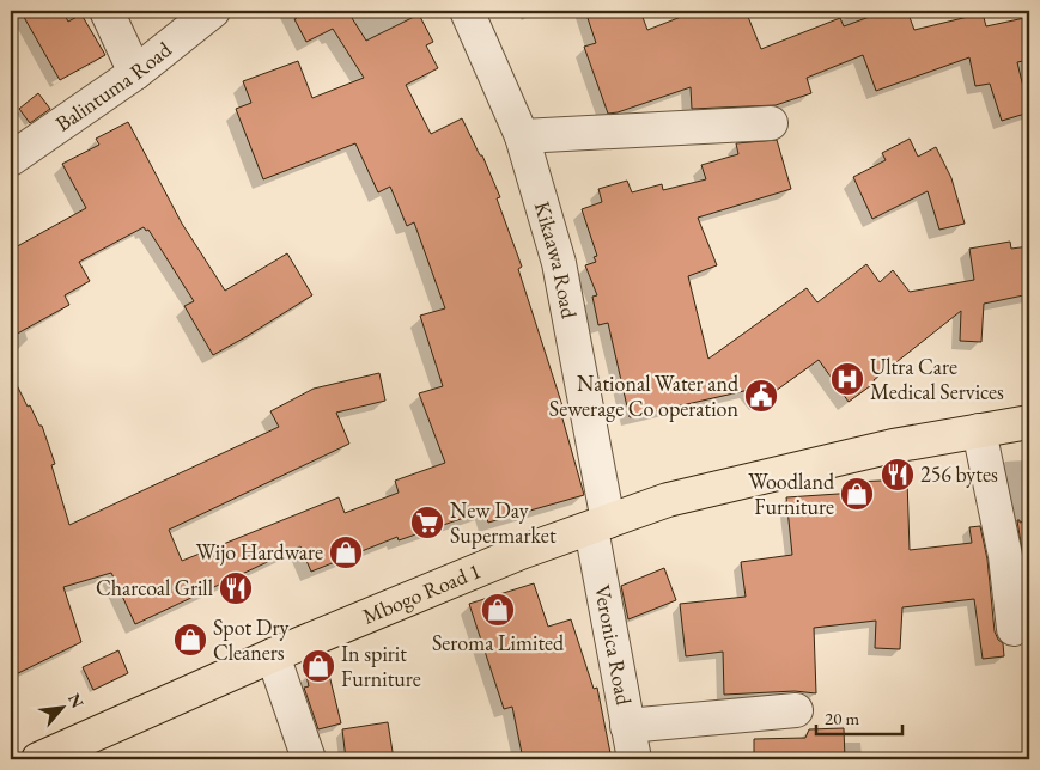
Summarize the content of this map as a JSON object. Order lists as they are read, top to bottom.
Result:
{
  "streets": {
    "main road": ["Mbogo Road 1"],
    "street": ["Balintuma Road", "Kikaawa Road", "Veronica Road"]
  },
  "crossings": [
    ["Kikaawa Road", "Mbogo Road 1"],
    ["Kikaawa Road", "Veronica Road"],
    ["Mbogo Road 1", "Veronica Road"]
  ],
  "places": {
    "hospital": ["Ultra Care Medical Services"],
    "public building": ["National Water and Sewerage Co operation"],
    "restaurant": ["256 bytes", "Charcoal Grill"],
    "shop": [
      "Woodland Furniture",
      "Wijo Hardware",
      "Seroma Limited",
      "Spot Dry Cleaners",
      "In spirit Furniture"
    ],
    "supermarket": ["New Day Supermarket"]
  },
  "scale_bar": "20 m",
  "north": "top right"
}
